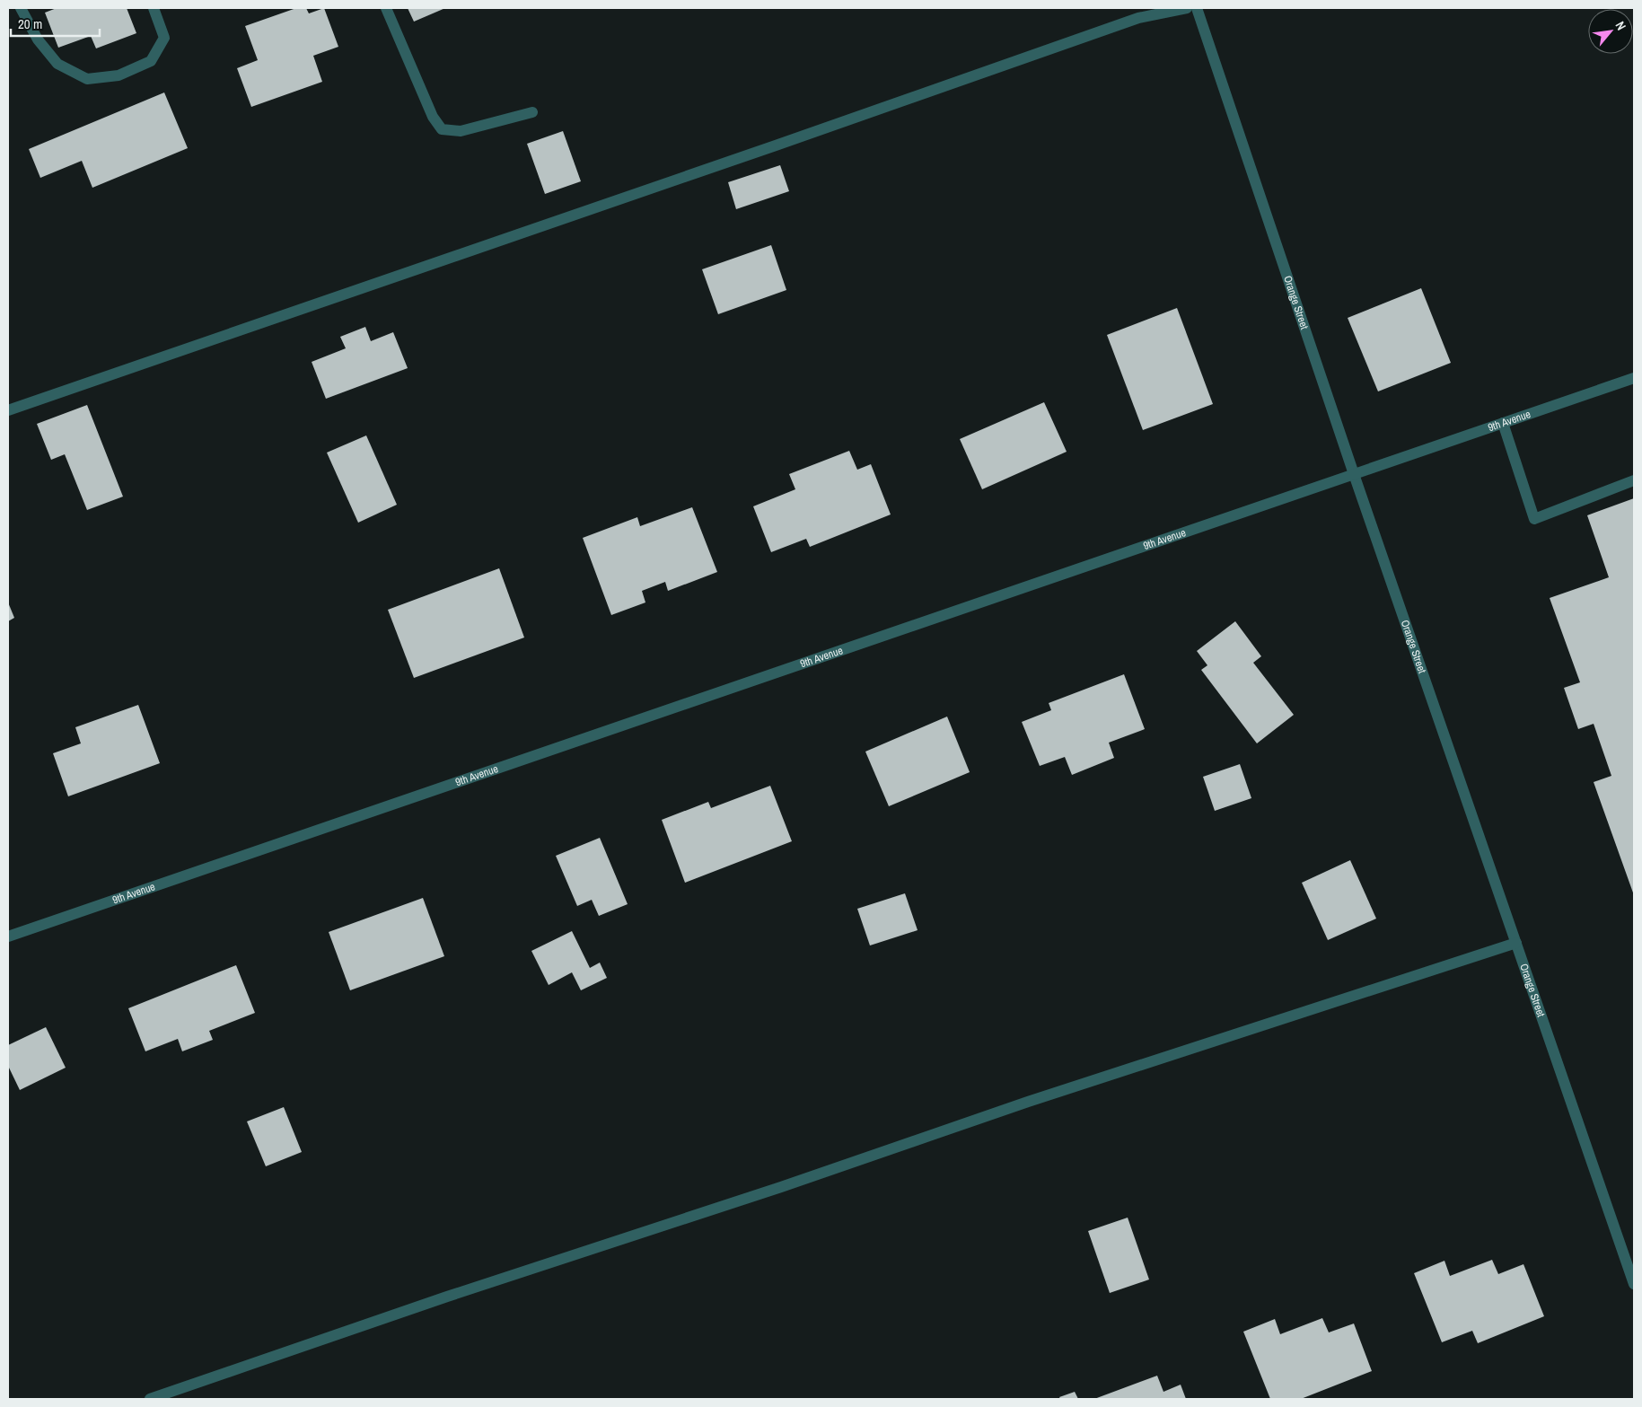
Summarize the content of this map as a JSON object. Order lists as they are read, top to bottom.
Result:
{
  "streets": {
    "street": ["Orange Street", "9th Avenue"]
  },
  "crossings": [
    ["Orange Street", "9th Avenue"]
  ],
  "scale_bar": "20 m",
  "north": "top right"
}
